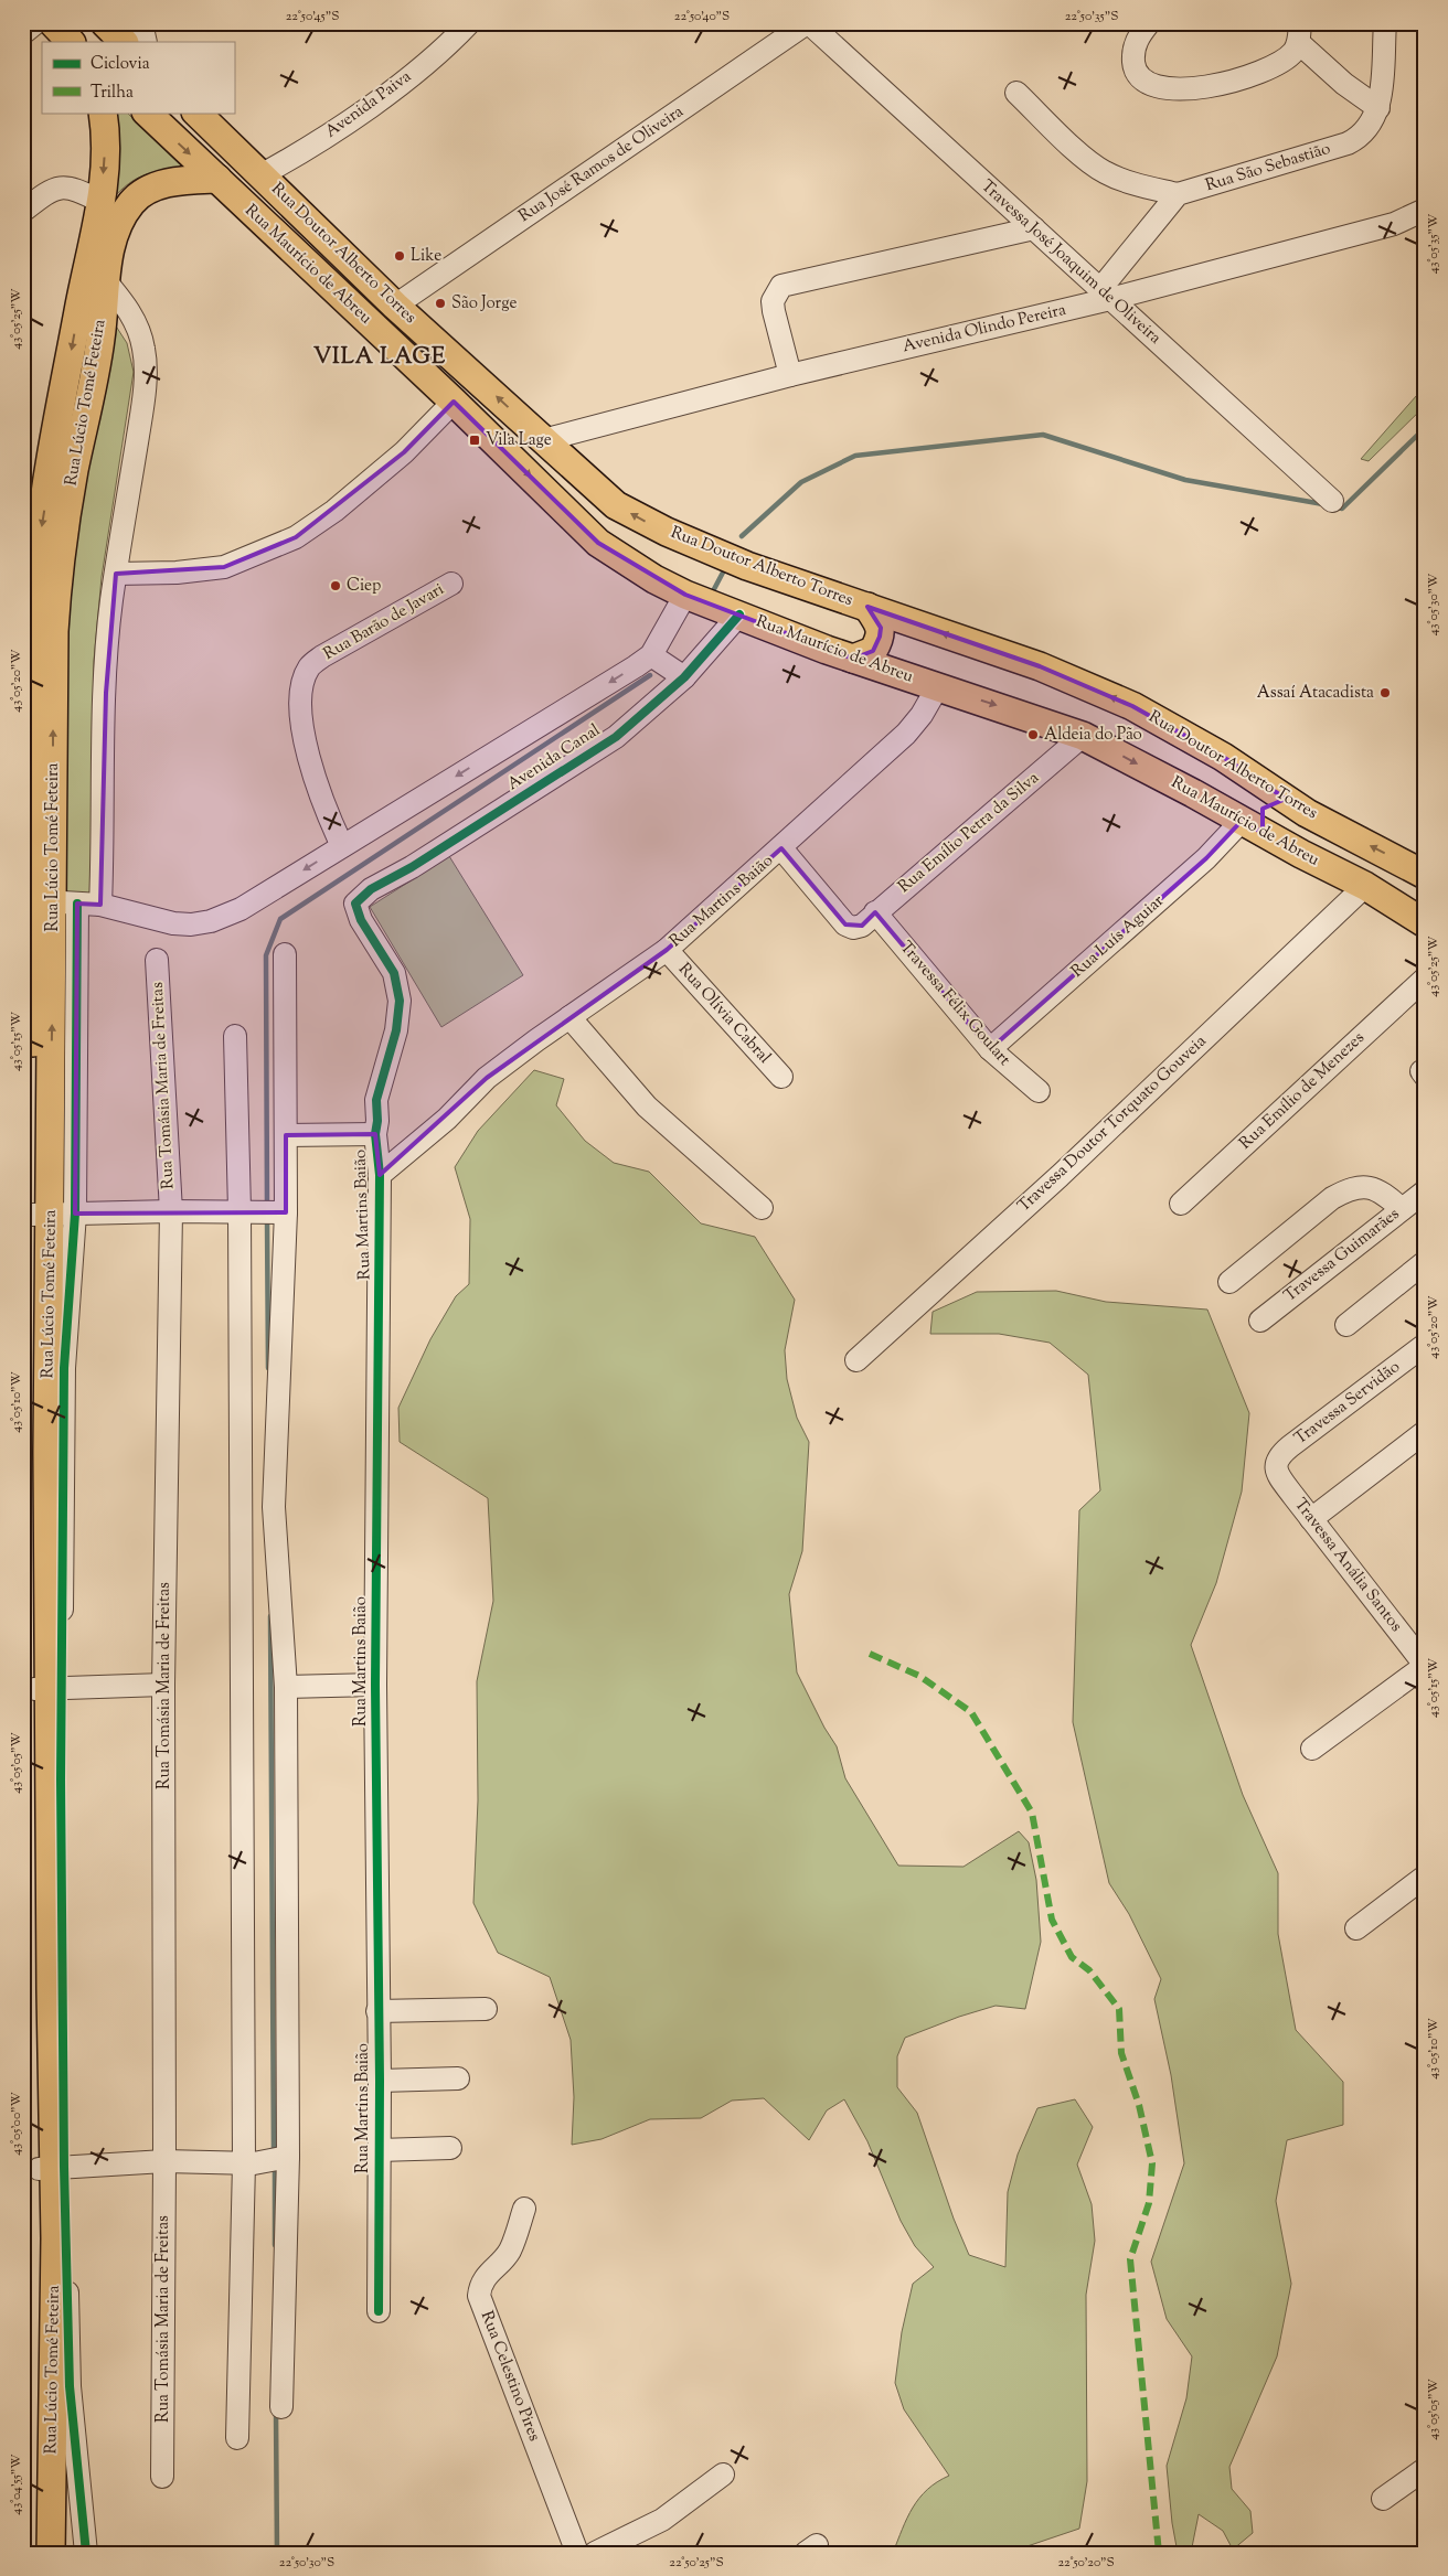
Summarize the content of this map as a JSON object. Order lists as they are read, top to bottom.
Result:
{
  "streets": {
    "main road": ["Rua Doutor Alberto Torres", "Rua Maurício de Abreu", "Rua Lúcio Tomé Feteira"],
    "street": [
      "Avenida Paiva",
      "Rua José Ramos de Oliveira",
      "Rua São Sebastião",
      "Travessa José Joaquim de Oliveira",
      "Avenida Olindo Pereira",
      "Rua Barão de Javari",
      "Avenida Canal",
      "Rua Emílio Petra da Silva",
      "Rua Martins Baião",
      "Rua Luís Aguiar",
      "Travessa Félix Goulart",
      "Rua Olívia Cabral",
      "Rua Tomásia Maria de Freitas",
      "Rua Emílio de Menezes",
      "Travessa Doutor Torquato Gouveia",
      "Travessa Guimarães",
      "Travessa Servidão",
      "Travessa Anália Santos",
      "Rua Celestino Pires"
    ]
  },
  "crossings": [
    ["Avenida Paiva", "Rua Doutor Alberto Torres"],
    ["Rua José Ramos de Oliveira", "Rua Doutor Alberto Torres"],
    ["Rua José Ramos de Oliveira", "Travessa José Joaquim de Oliveira"],
    ["Rua Doutor Alberto Torres", "Avenida Olindo Pereira"],
    ["Travessa José Joaquim de Oliveira", "Avenida Olindo Pereira"],
    ["Rua Maurício de Abreu", "Rua Lúcio Tomé Feteira"],
    ["Rua Maurício de Abreu", "Avenida Canal"],
    ["Rua Maurício de Abreu", "Rua Emílio Petra da Silva"],
    ["Rua Maurício de Abreu", "Rua Martins Baião"],
    ["Rua Maurício de Abreu", "Rua Luís Aguiar"],
    ["Rua Maurício de Abreu", "Travessa Doutor Torquato Gouveia"],
    ["Rua Lúcio Tomé Feteira", "Avenida Canal"],
    ["Rua Lúcio Tomé Feteira", "Rua Tomásia Maria de Freitas"],
    ["Rua Barão de Javari", "Avenida Canal"],
    ["Avenida Canal", "Rua Martins Baião"],
    ["Rua Emílio Petra da Silva", "Rua Martins Baião"],
    ["Rua Emílio Petra da Silva", "Travessa Félix Goulart"],
    ["Rua Martins Baião", "Rua Olívia Cabral"],
    ["Rua Luís Aguiar", "Travessa Félix Goulart"],
    ["Travessa Servidão", "Travessa Anália Santos"]
  ],
  "one_way": ["Rua Doutor Alberto Torres", "Rua Maurício de Abreu"],
  "districts": ["VILA LAGE"],
  "places": {
    "other": [
      "Like",
      "São Jorge",
      "Ciep",
      "Assaí Atacadista",
      "Aldeia do Pão"
    ],
    "transit": ["Vila Lage"]
  },
  "legend": ["Ciclovia", "Trilha"],
  "coordinates": [
    "22°50'45\"S",
    "22°50'40\"S",
    "22°50'35\"S",
    "43°05'35\"W",
    "43°05'25\"W",
    "43°05'30\"W",
    "43°05'20\"W",
    "43°05'15\"W",
    "43°05'10\"W",
    "43°05'05\"W",
    "43°05'00\"W",
    "43°04'55\"W",
    "22°50'30\"S",
    "22°50'25\"S",
    "22°50'20\"S"
  ]
}
